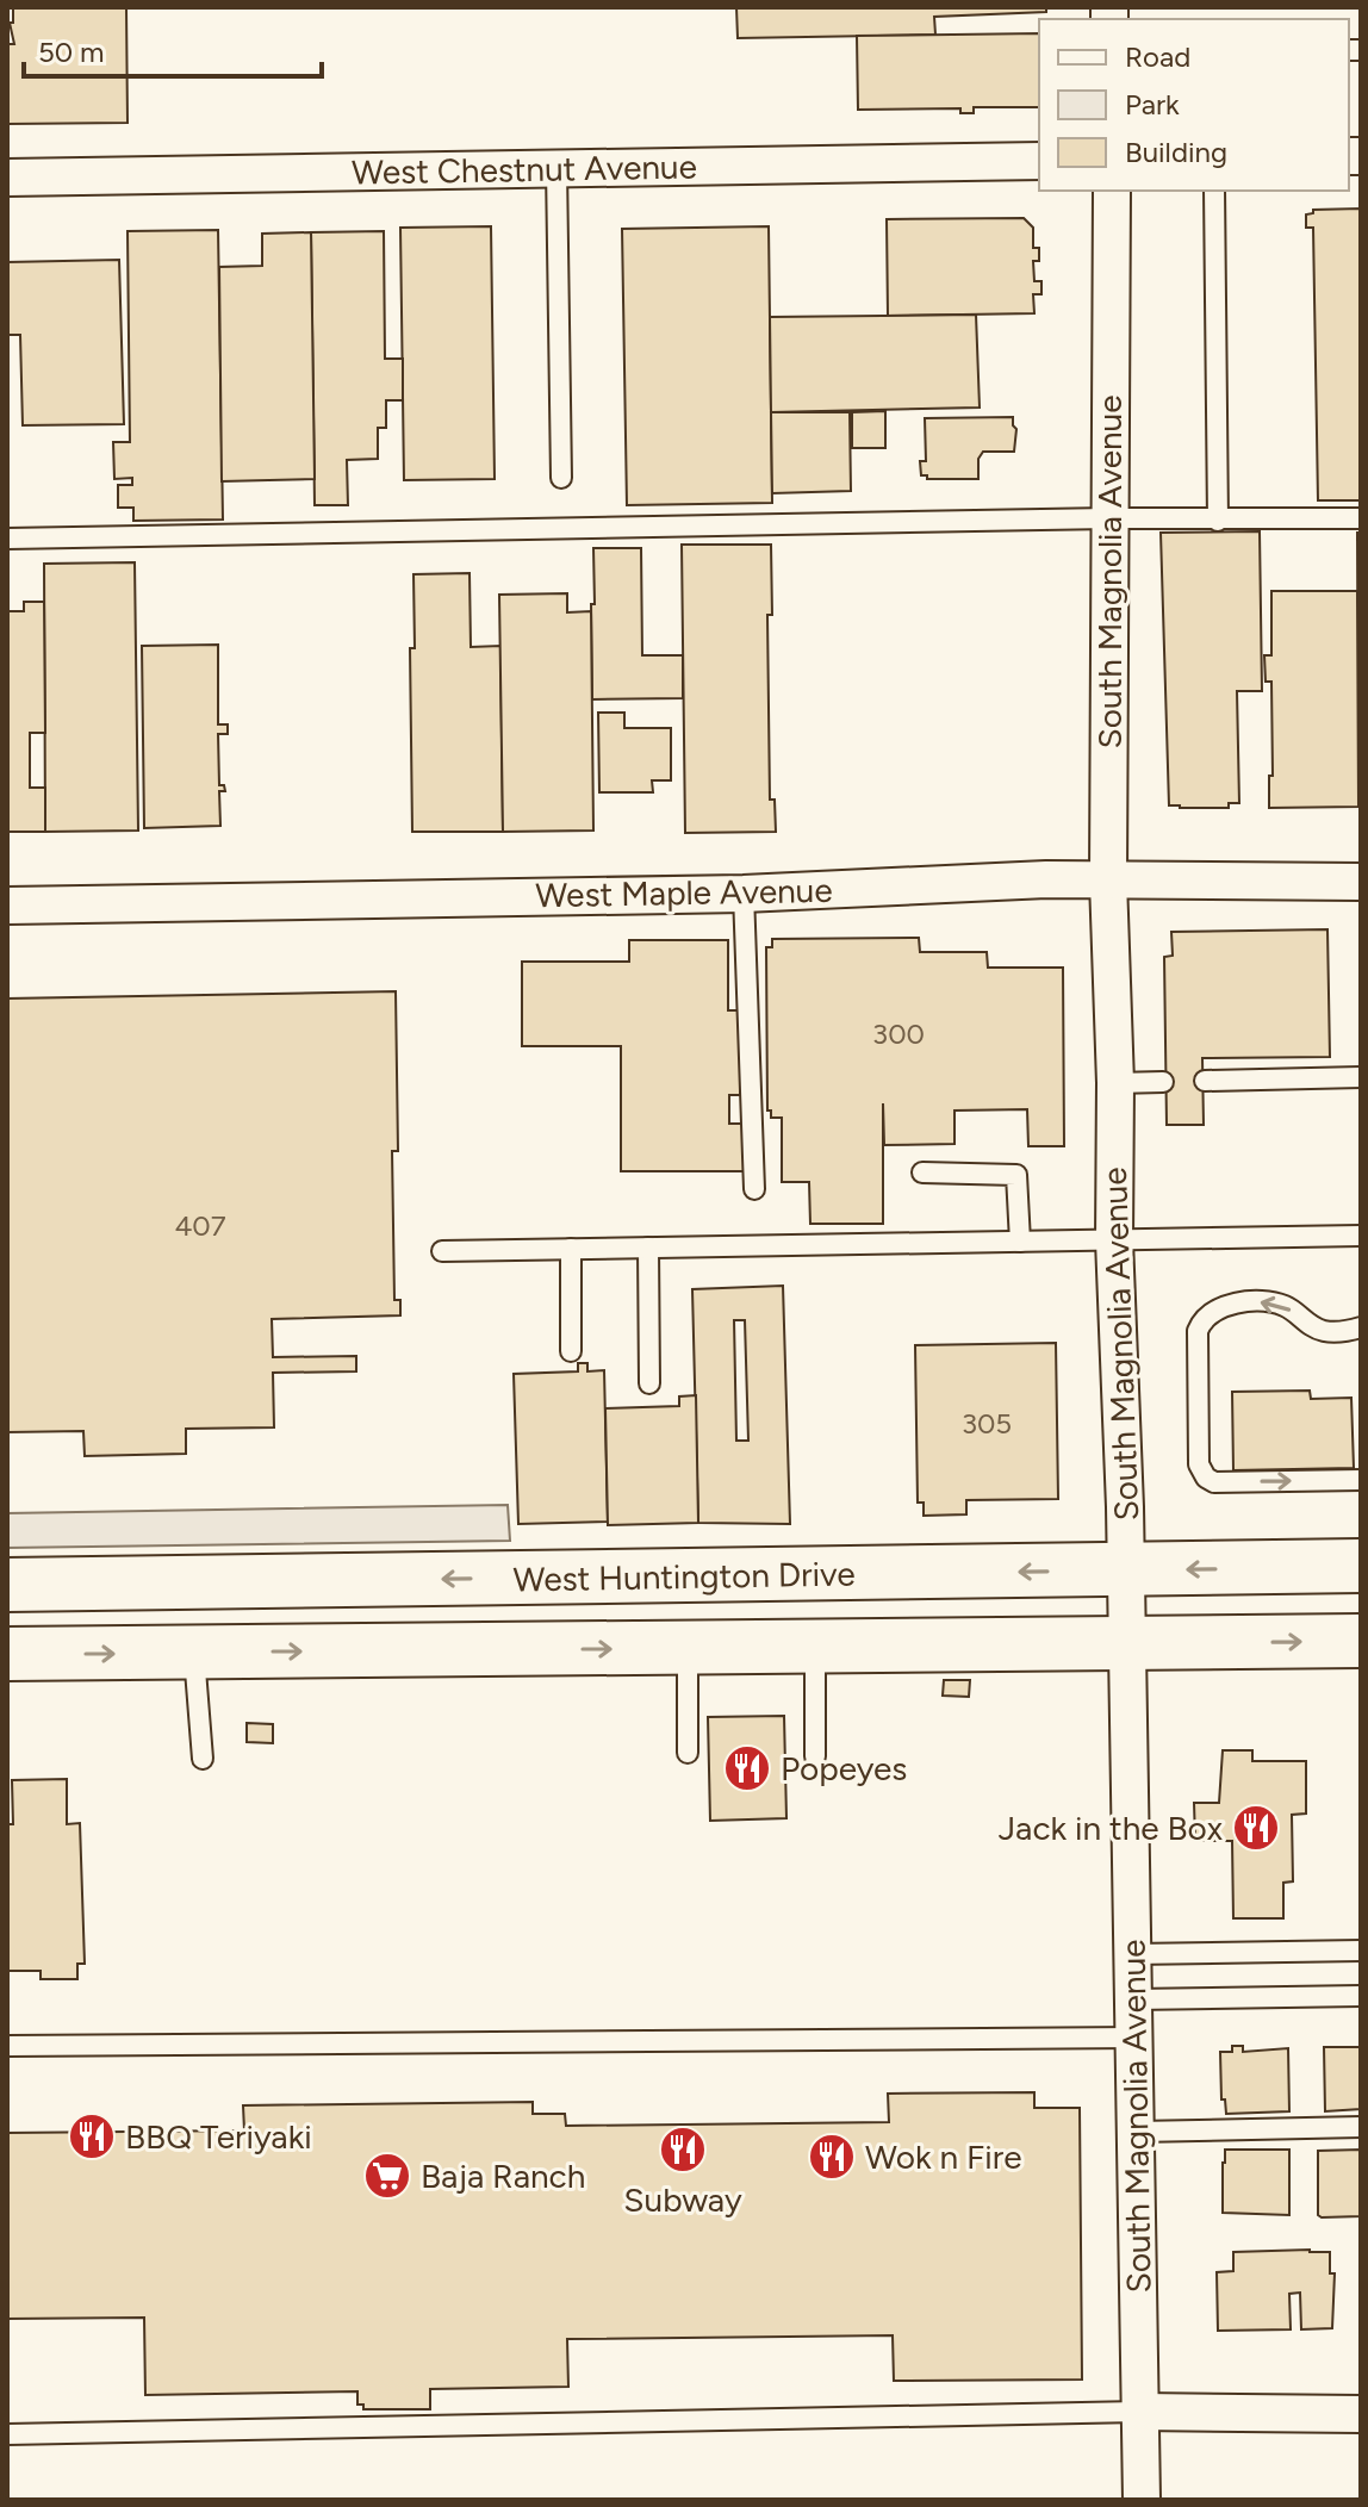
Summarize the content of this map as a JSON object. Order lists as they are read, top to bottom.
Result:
{
  "streets": {
    "main road": ["West Huntington Drive"],
    "street": ["West Chestnut Avenue", "South Magnolia Avenue", "West Maple Avenue"]
  },
  "crossings": [
    ["South Magnolia Avenue", "West Maple Avenue"],
    ["South Magnolia Avenue", "West Huntington Drive"]
  ],
  "places": {
    "restaurant": [
      "Popeyes",
      "Jack in the Box",
      "BBQ Teriyaki",
      "Subway",
      "Wok n Fire"
    ],
    "supermarket": ["Baja Ranch"]
  },
  "house_numbers": ["300", "407", "305"],
  "legend": ["Road", "Park", "Building"],
  "scale_bar": "50 m"
}
